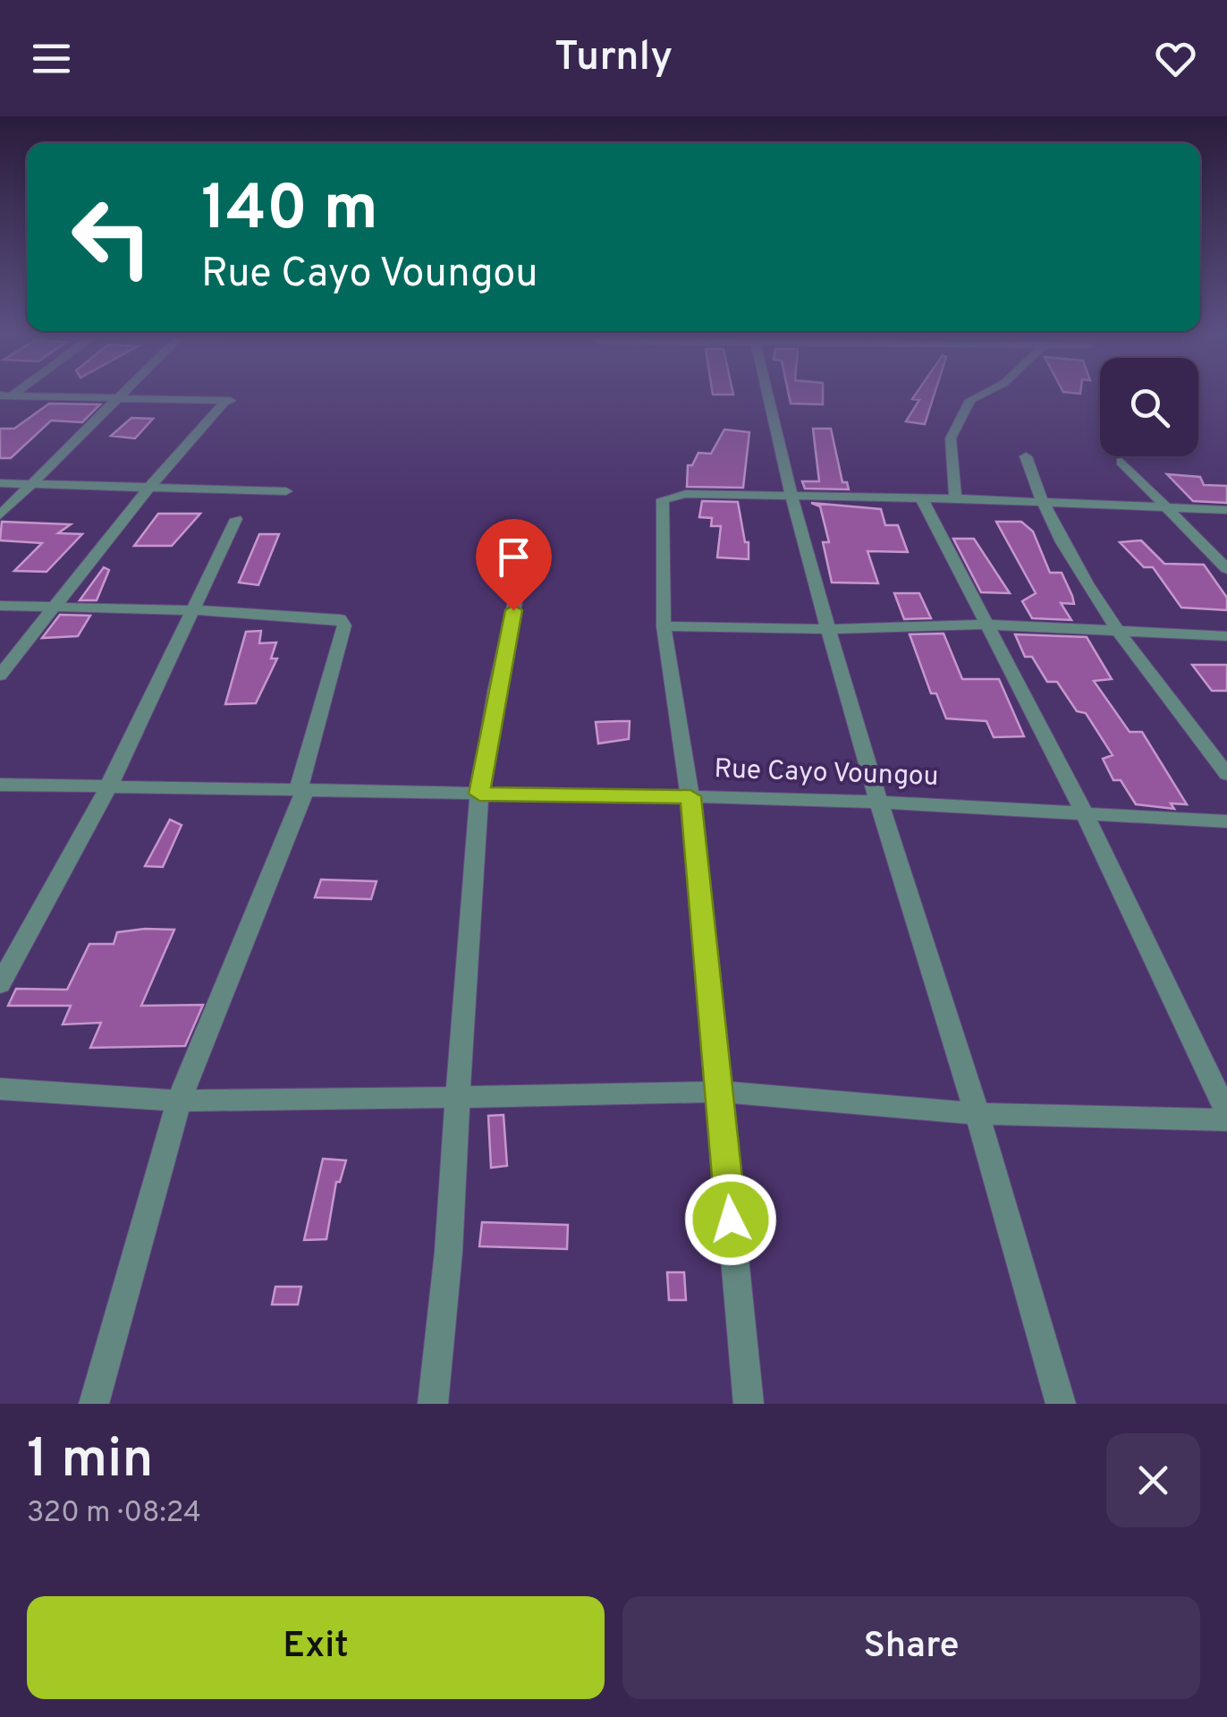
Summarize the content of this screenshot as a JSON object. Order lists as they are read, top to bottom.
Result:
{
  "streets": {
    "street": ["Rue Cayo Voungou"]
  },
  "page": {
    "header": "Turnly",
    "turn": ["140 m", "Rue Cayo Voungou"],
    "heading": ["1 min", "320 m · 08:24"],
    "buttons": ["Exit", "Share"]
  }
}
